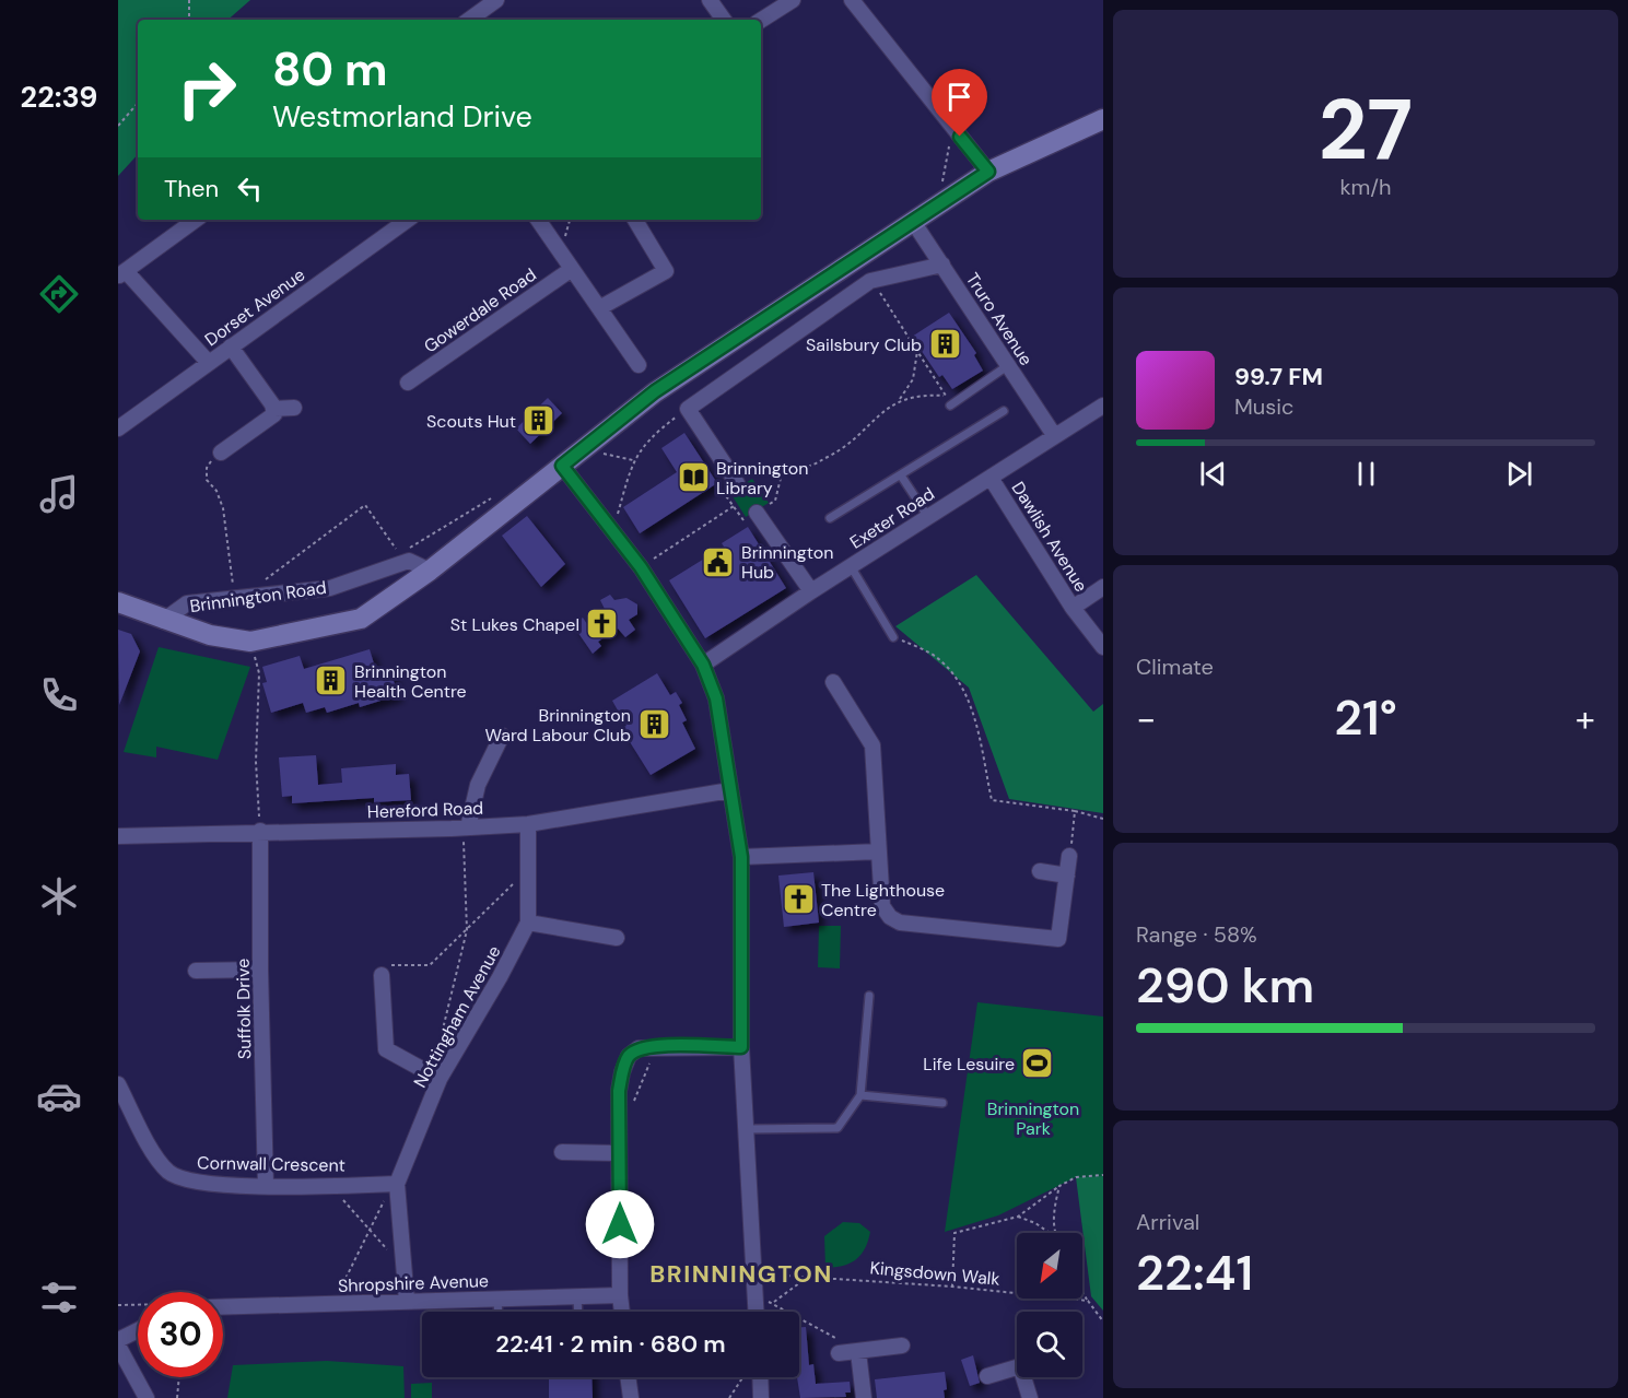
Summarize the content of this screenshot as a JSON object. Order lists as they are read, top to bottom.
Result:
{
  "streets": {
    "street": [
      "Dorset Avenue",
      "Gowerdale Road",
      "Truro Avenue",
      "Exeter Road",
      "Dawlish Avenue",
      "Brinnington Road",
      "Hereford Road",
      "Suffolk Drive",
      "Nottingham Avenue",
      "Cornwall Crescent",
      "Shropshire Avenue"
    ],
    "path": ["Kingsdown Walk"]
  },
  "crossings": [
    ["Truro Avenue", "Exeter Road"],
    ["Truro Avenue", "Brinnington Road"],
    ["Exeter Road", "Dawlish Avenue"],
    ["Hereford Road", "Suffolk Drive"],
    ["Hereford Road", "Nottingham Avenue"],
    ["Suffolk Drive", "Cornwall Crescent"],
    ["Nottingham Avenue", "Cornwall Crescent"],
    ["Nottingham Avenue", "Shropshire Avenue"]
  ],
  "districts": ["BRINNINGTON"],
  "parks": ["Brinnington Park"],
  "places": {
    "building": [
      "Sailsbury Club",
      "Scouts Hut",
      "Brinnington Health Centre",
      "Brinnington Ward Labour Club"
    ],
    "library": ["Brinnington Library"],
    "public building": ["Brinnington Hub"],
    "church": ["St Lukes Chapel", "The Lighthouse Centre"],
    "sports": ["Life Lesuire"]
  },
  "north": "bottom left",
  "page": {
    "tabs": "22:39",
    "tile": [
      ["27", "km/h"],
      "Climate",
      ["Range · 58%", "290 km"],
      ["Arrival", "22:41"]
    ],
    "turn": ["80 m", "Westmorland Drive"],
    "then": "Then",
    "song": ["99.7 FM", "Music"],
    "heat": ["−", "21°", "+"],
    "limit": "30",
    "trip": "22:41 · 2 min · 680 m"
  }
}
